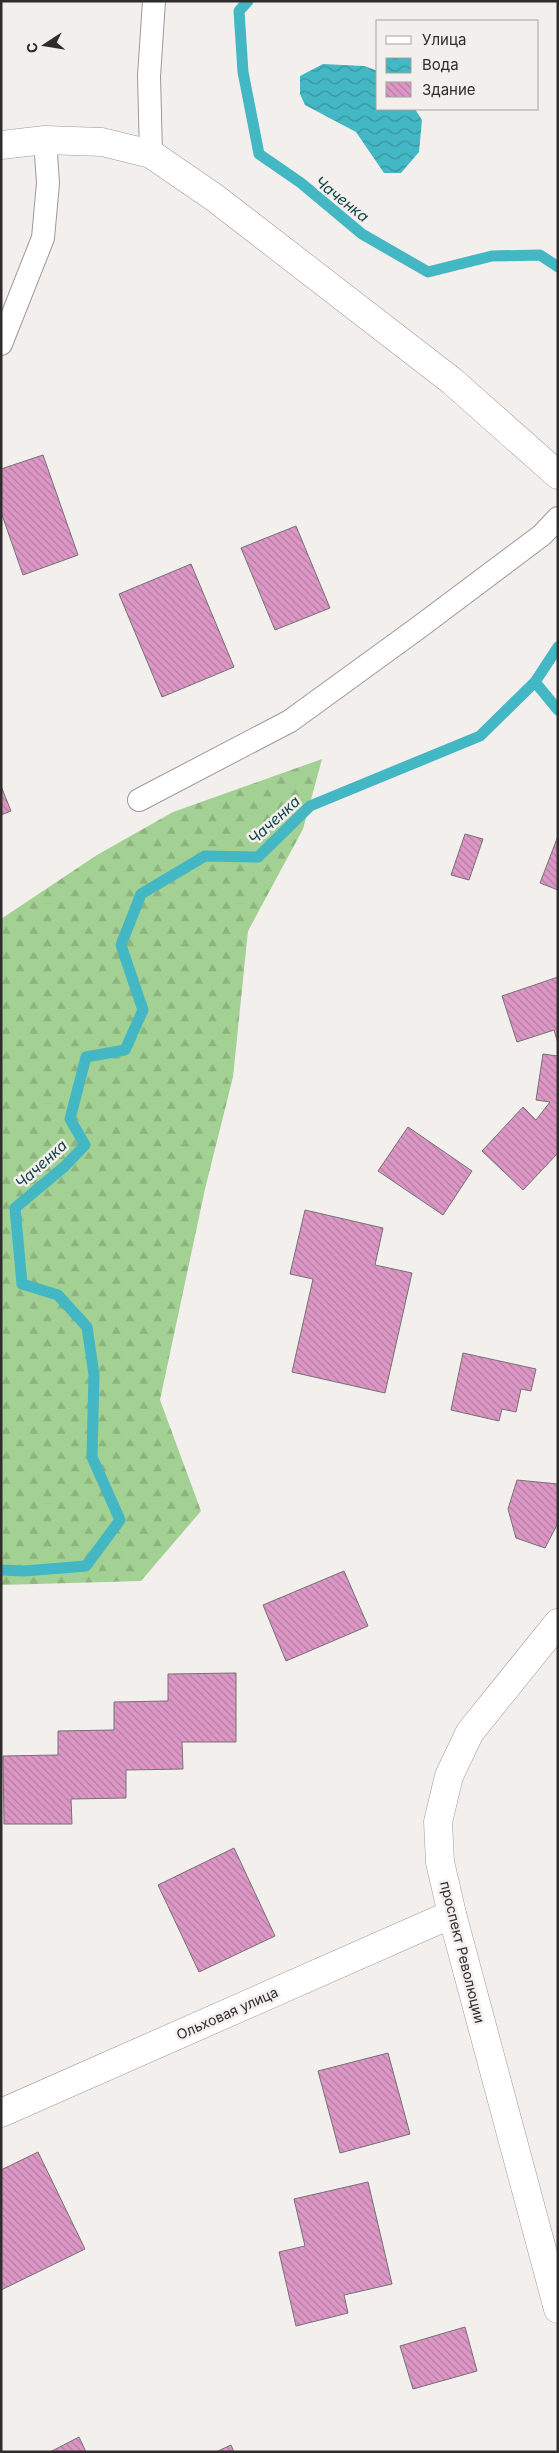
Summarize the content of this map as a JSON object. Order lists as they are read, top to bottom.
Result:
{
  "streets": {
    "street": ["проспект Революции", "Ольховая улица"]
  },
  "crossings": [
    ["проспект Революции", "Ольховая улица"]
  ],
  "water": ["Чаченка"],
  "legend": ["Улица", "Вода", "Здание"],
  "north": "left"
}
